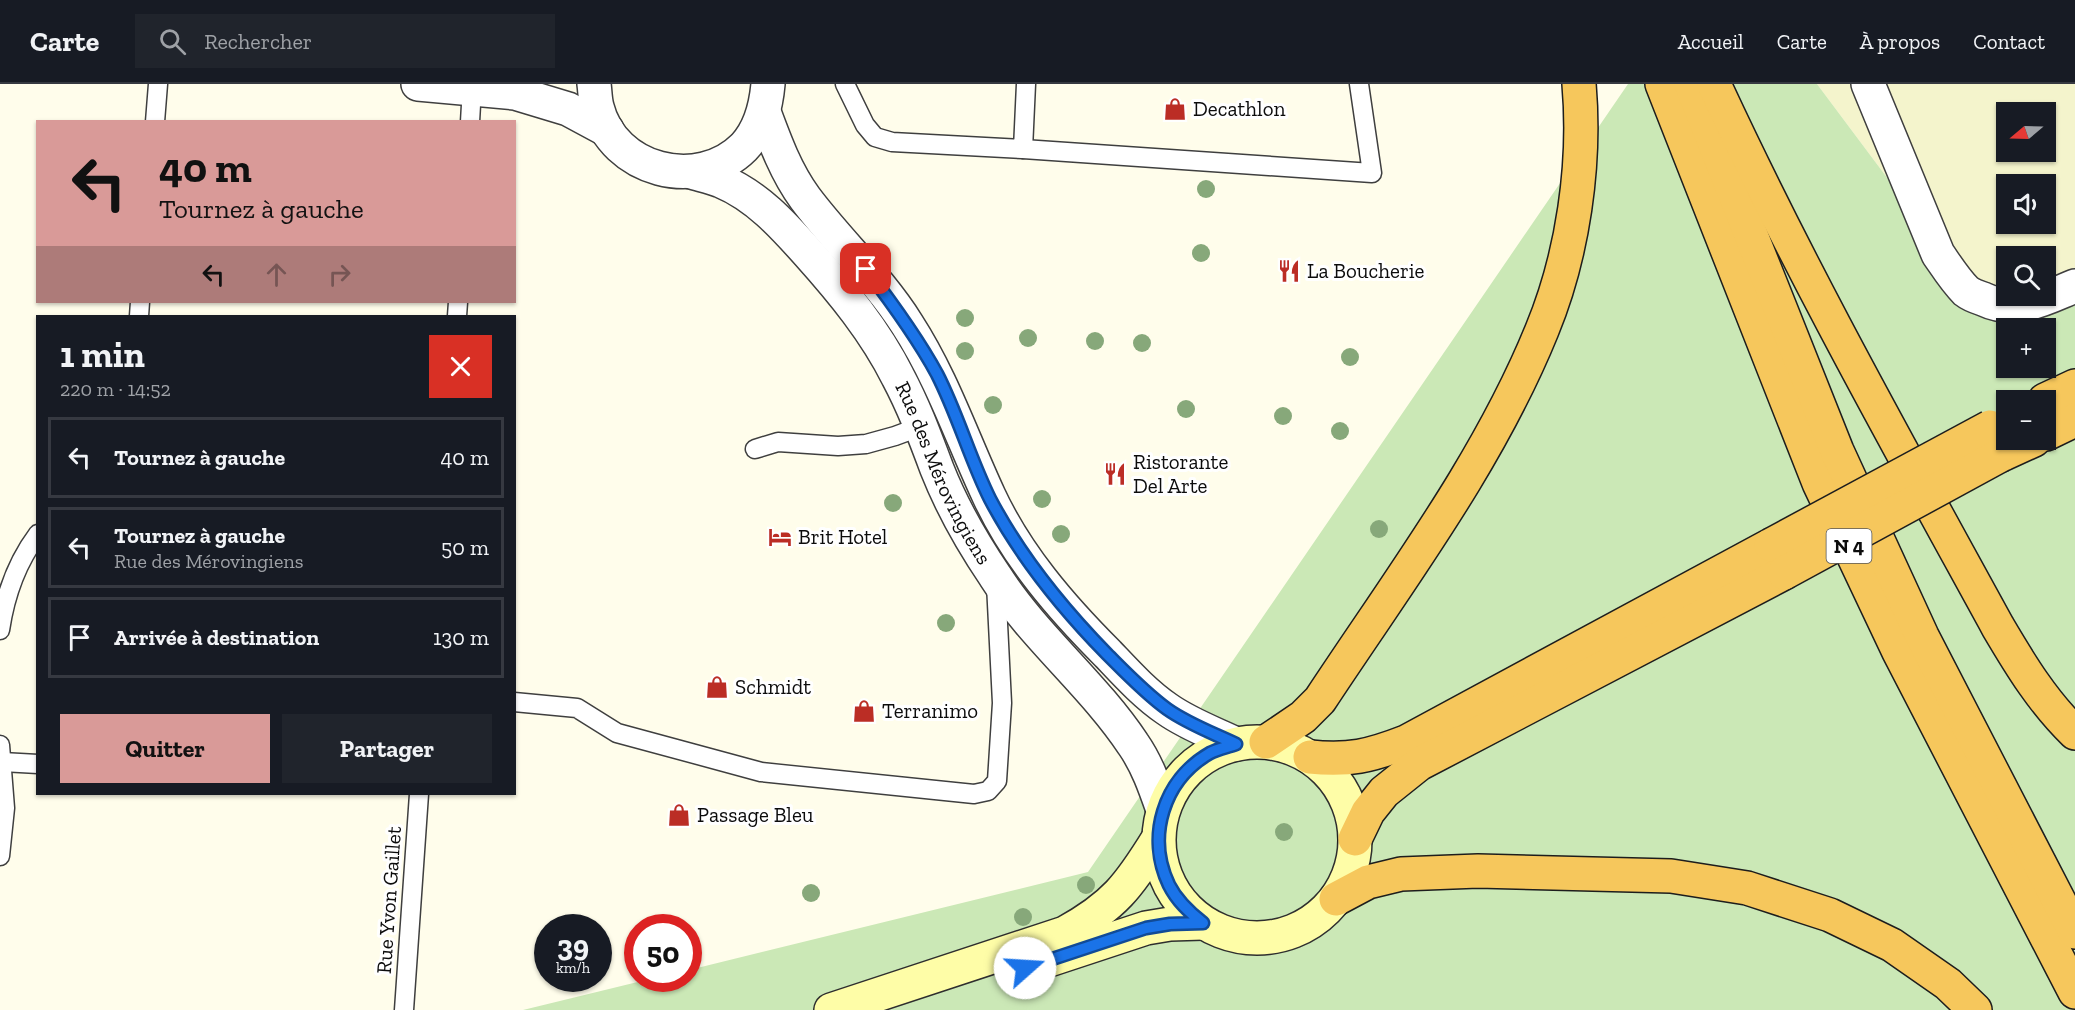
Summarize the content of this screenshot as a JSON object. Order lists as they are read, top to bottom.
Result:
{
  "streets": {
    "highway": ["N 4"],
    "street": ["Rue des Mérovingiens"],
    "lane": ["Rue Yvon Gaillet"]
  },
  "places": {
    "shop": [
      "Decathlon",
      "Schmidt",
      "Terranimo",
      "Passage Bleu"
    ],
    "restaurant": ["La Boucherie", "Ristorante Del Arte"],
    "hotel": ["Brit Hotel"]
  },
  "north": "left",
  "page": {
    "header": "Carte",
    "search": "Rechercher",
    "nav": [
      "Accueil",
      "Carte",
      "À propos",
      "Contact"
    ],
    "map_buttons": ["+", "−"],
    "turn": ["40 m", "Tournez à gauche"],
    "heading": ["1 min", "220 m · 14:52"],
    "list": [
      {
        "name": "Tournez à gauche",
        "value": "40 m"
      },
      {
        "name": "Tournez à gauche",
        "note": "Rue des Mérovingiens",
        "value": "50 m"
      },
      {
        "name": "Arrivée à destination",
        "value": "130 m"
      }
    ],
    "buttons": ["Quitter", "Partager"],
    "speed": "39 km/h",
    "limit": "50"
  }
}
